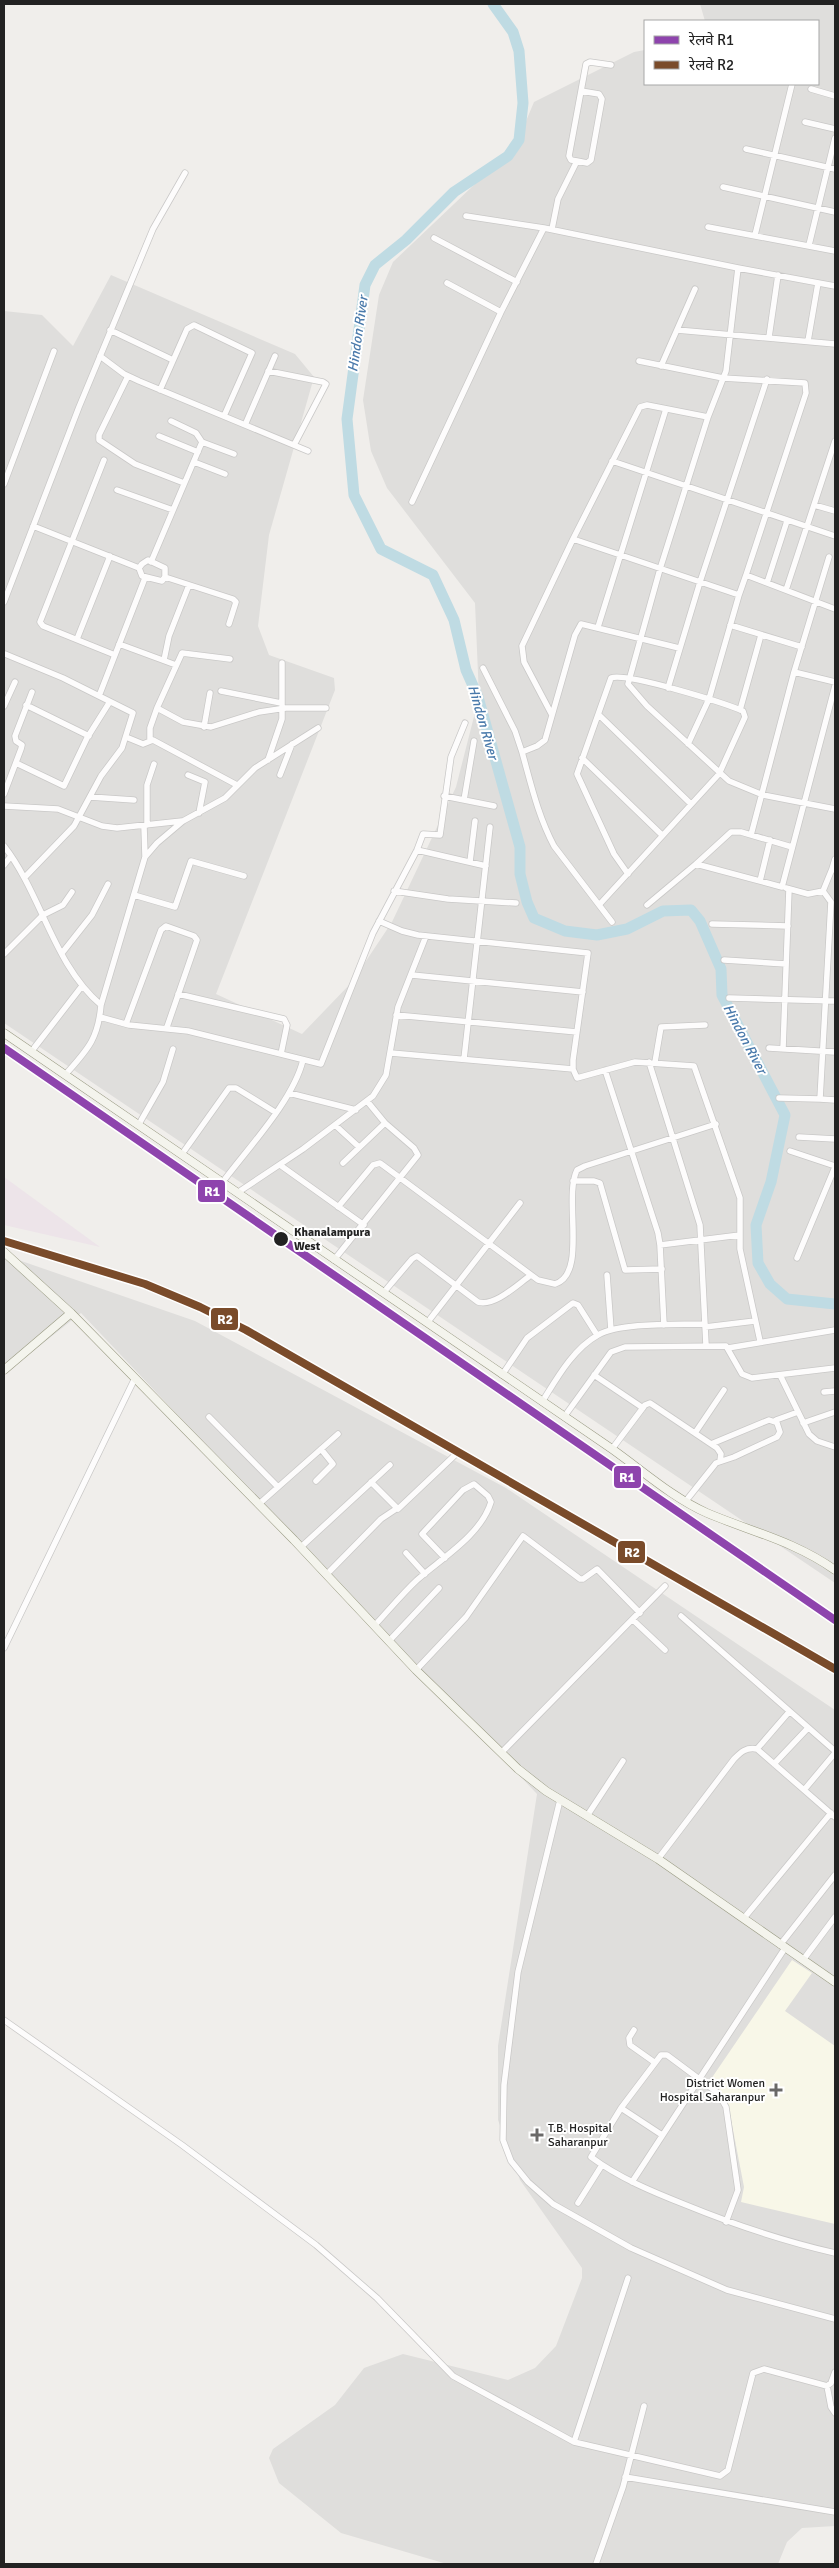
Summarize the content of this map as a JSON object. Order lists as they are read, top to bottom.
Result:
{
  "water": ["Hindon River"],
  "places": {
    "other": ["Khanalampura West"],
    "health": ["District Women Hospital Saharanpur", "T.B. Hospital Saharanpur"]
  },
  "lines": ["rail line R1", "rail line R2"],
  "legend": ["रेलवे R1", "रेलवे R2"]
}
